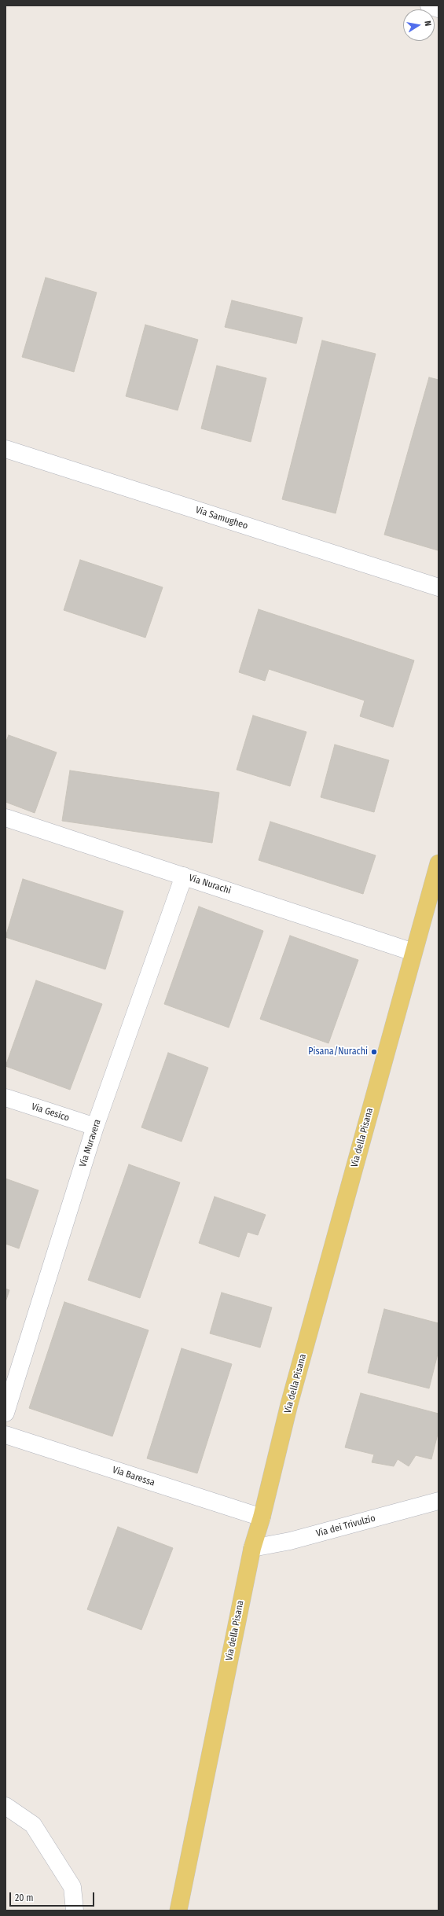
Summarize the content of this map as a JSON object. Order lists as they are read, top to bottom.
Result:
{
  "streets": {
    "main road": ["Via della Pisana"],
    "street": [
      "Via Samugheo",
      "Via Nurachi",
      "Via Gesico",
      "Via Muravera",
      "Via Baressa",
      "Via dei Trivulzio"
    ]
  },
  "crossings": [
    ["Via Nurachi", "Via della Pisana"],
    ["Via Nurachi", "Via Muravera"],
    ["Via Gesico", "Via Muravera"],
    ["Via della Pisana", "Via Baressa"],
    ["Via della Pisana", "Via dei Trivulzio"]
  ],
  "places": ["Pisana/Nurachi"],
  "scale_bar": "20 m",
  "north": "right"
}
